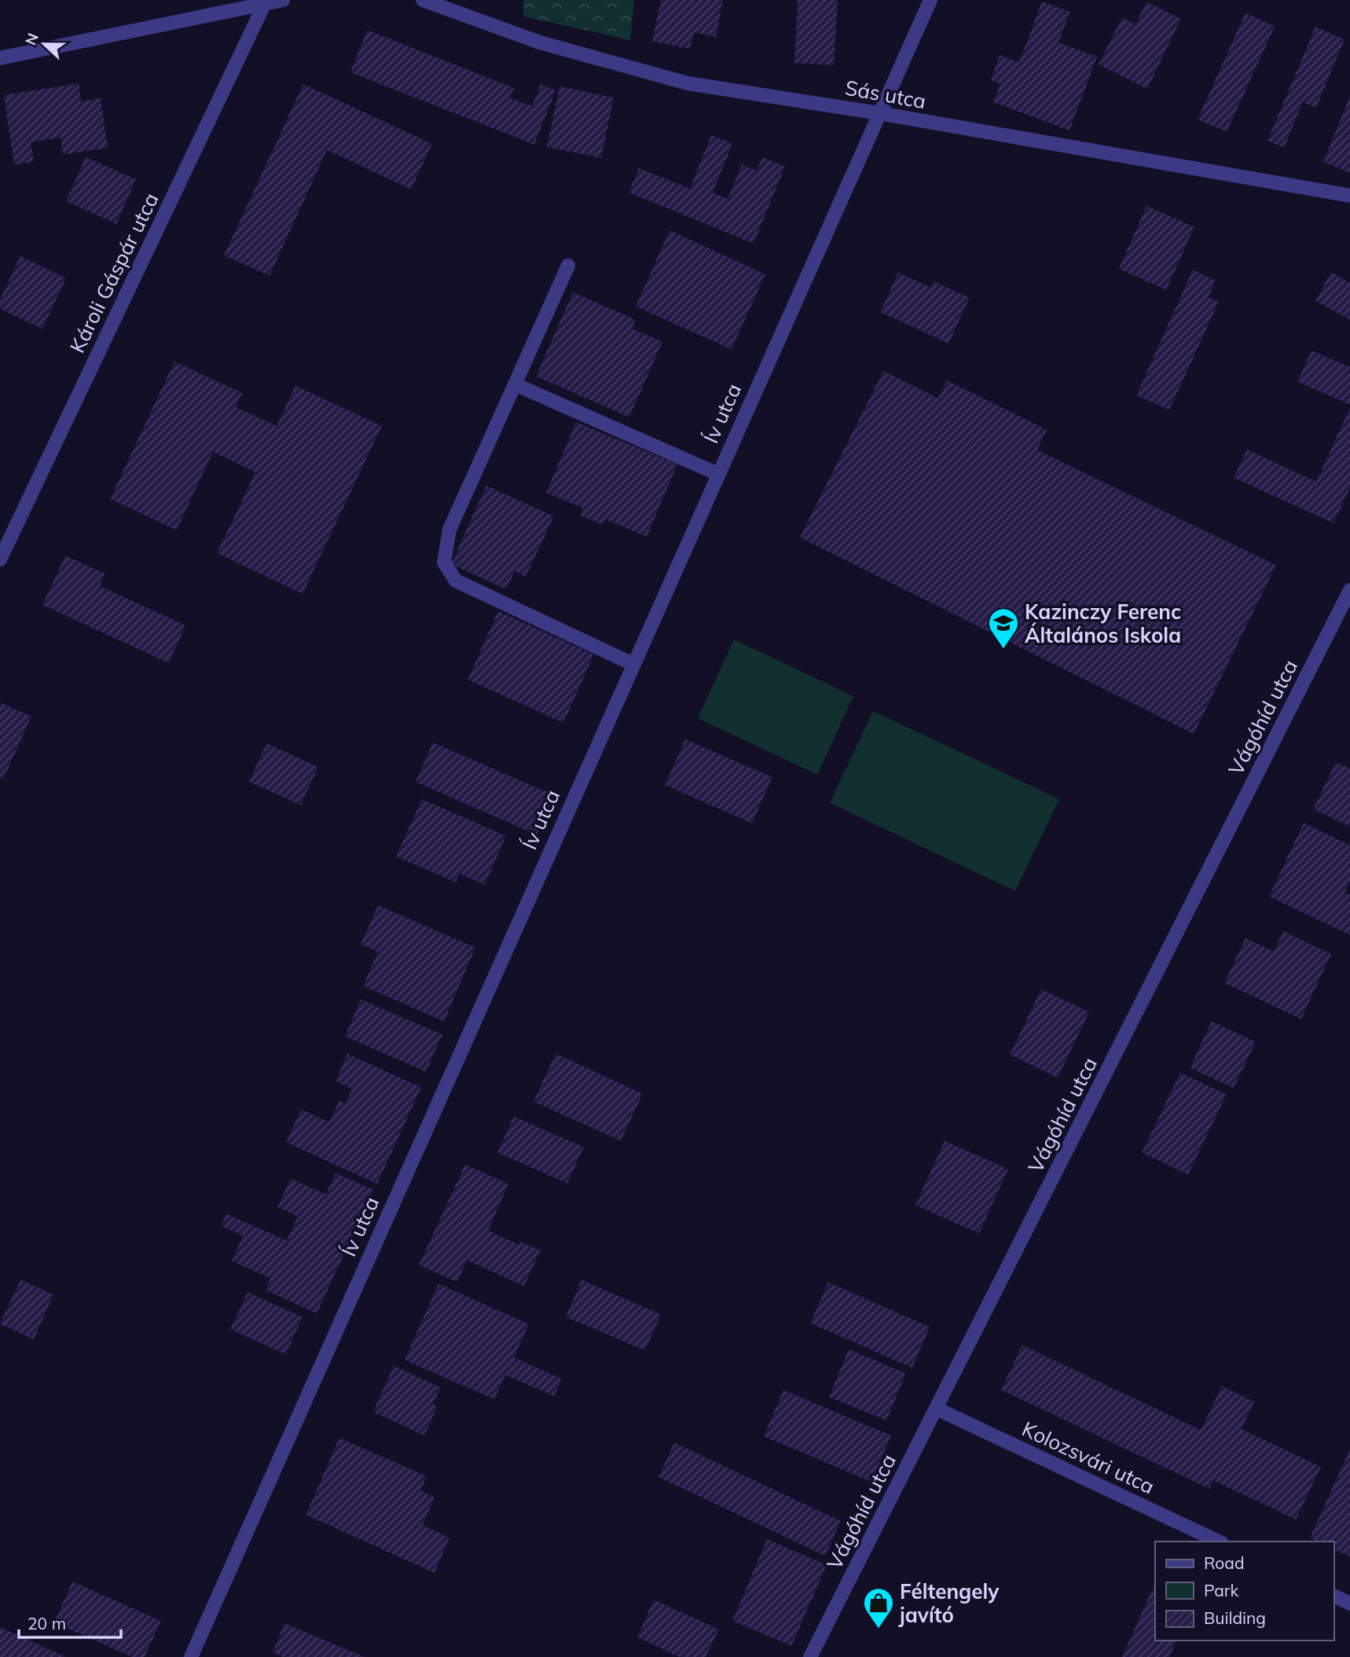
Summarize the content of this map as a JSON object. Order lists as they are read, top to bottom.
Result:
{
  "streets": {
    "street": [
      "Sás utca",
      "Károli Gáspár utca",
      "Ív utca",
      "Vágóhíd utca",
      "Kolozsvári utca"
    ]
  },
  "crossings": [
    ["Sás utca", "Ív utca"],
    ["Vágóhíd utca", "Kolozsvári utca"]
  ],
  "places": {
    "school or university": ["Kazinczy Ferenc Általános Iskola"],
    "shop": ["Féltengely javító"]
  },
  "legend": ["Road", "Park", "Building"],
  "scale_bar": "20 m",
  "north": "left"
}
